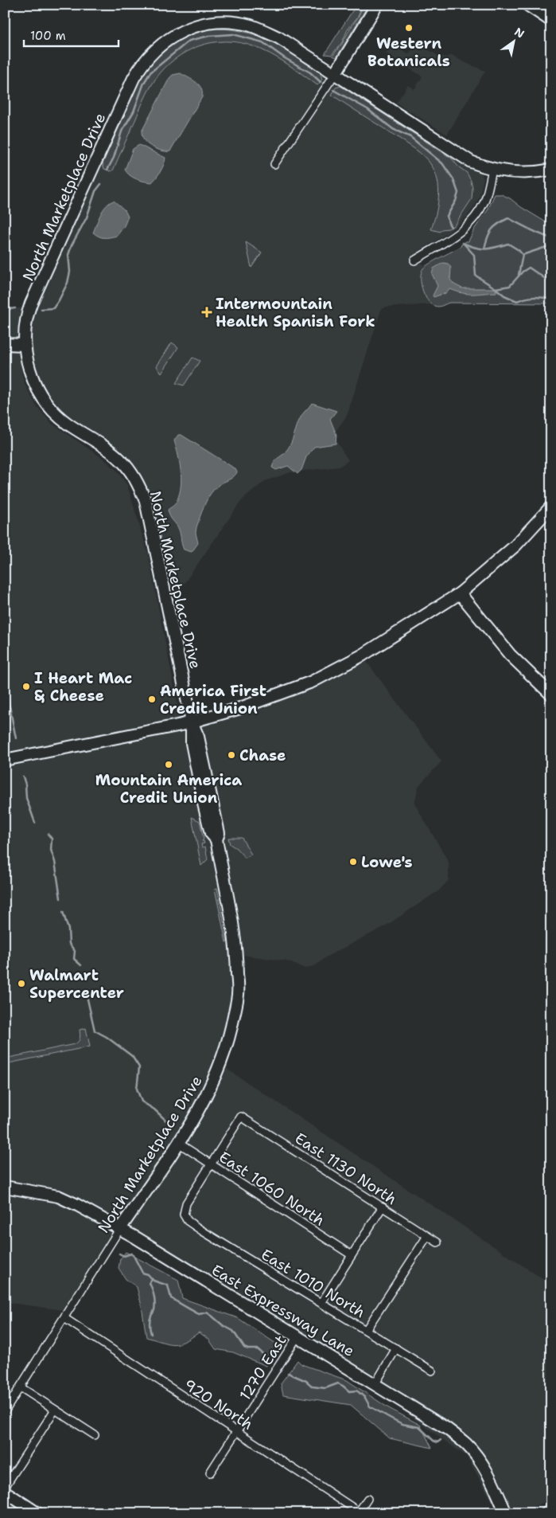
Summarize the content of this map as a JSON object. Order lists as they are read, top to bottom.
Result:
{
  "streets": {
    "street": [
      "North Marketplace Drive",
      "East 1130 North",
      "East 1060 North",
      "East 1010 North",
      "East Expressway Lane",
      "1270 East",
      "920 North"
    ]
  },
  "crossings": [
    ["North Marketplace Drive", "East 1060 North"],
    ["North Marketplace Drive", "East Expressway Lane"],
    ["North Marketplace Drive", "920 North"],
    ["East 1130 North", "East 1060 North"],
    ["East 1130 North", "East 1010 North"],
    ["East 1060 North", "East 1010 North"],
    ["East Expressway Lane", "1270 East"],
    ["1270 East", "920 North"]
  ],
  "places": {
    "other": [
      "Western Botanicals",
      "I Heart Mac & Cheese",
      "America First Credit Union",
      "Chase",
      "Mountain America Credit Union",
      "Lowe's",
      "Walmart Supercenter"
    ],
    "health": ["Intermountain Health Spanish Fork"]
  },
  "scale_bar": "100 m",
  "north": "top right"
}
